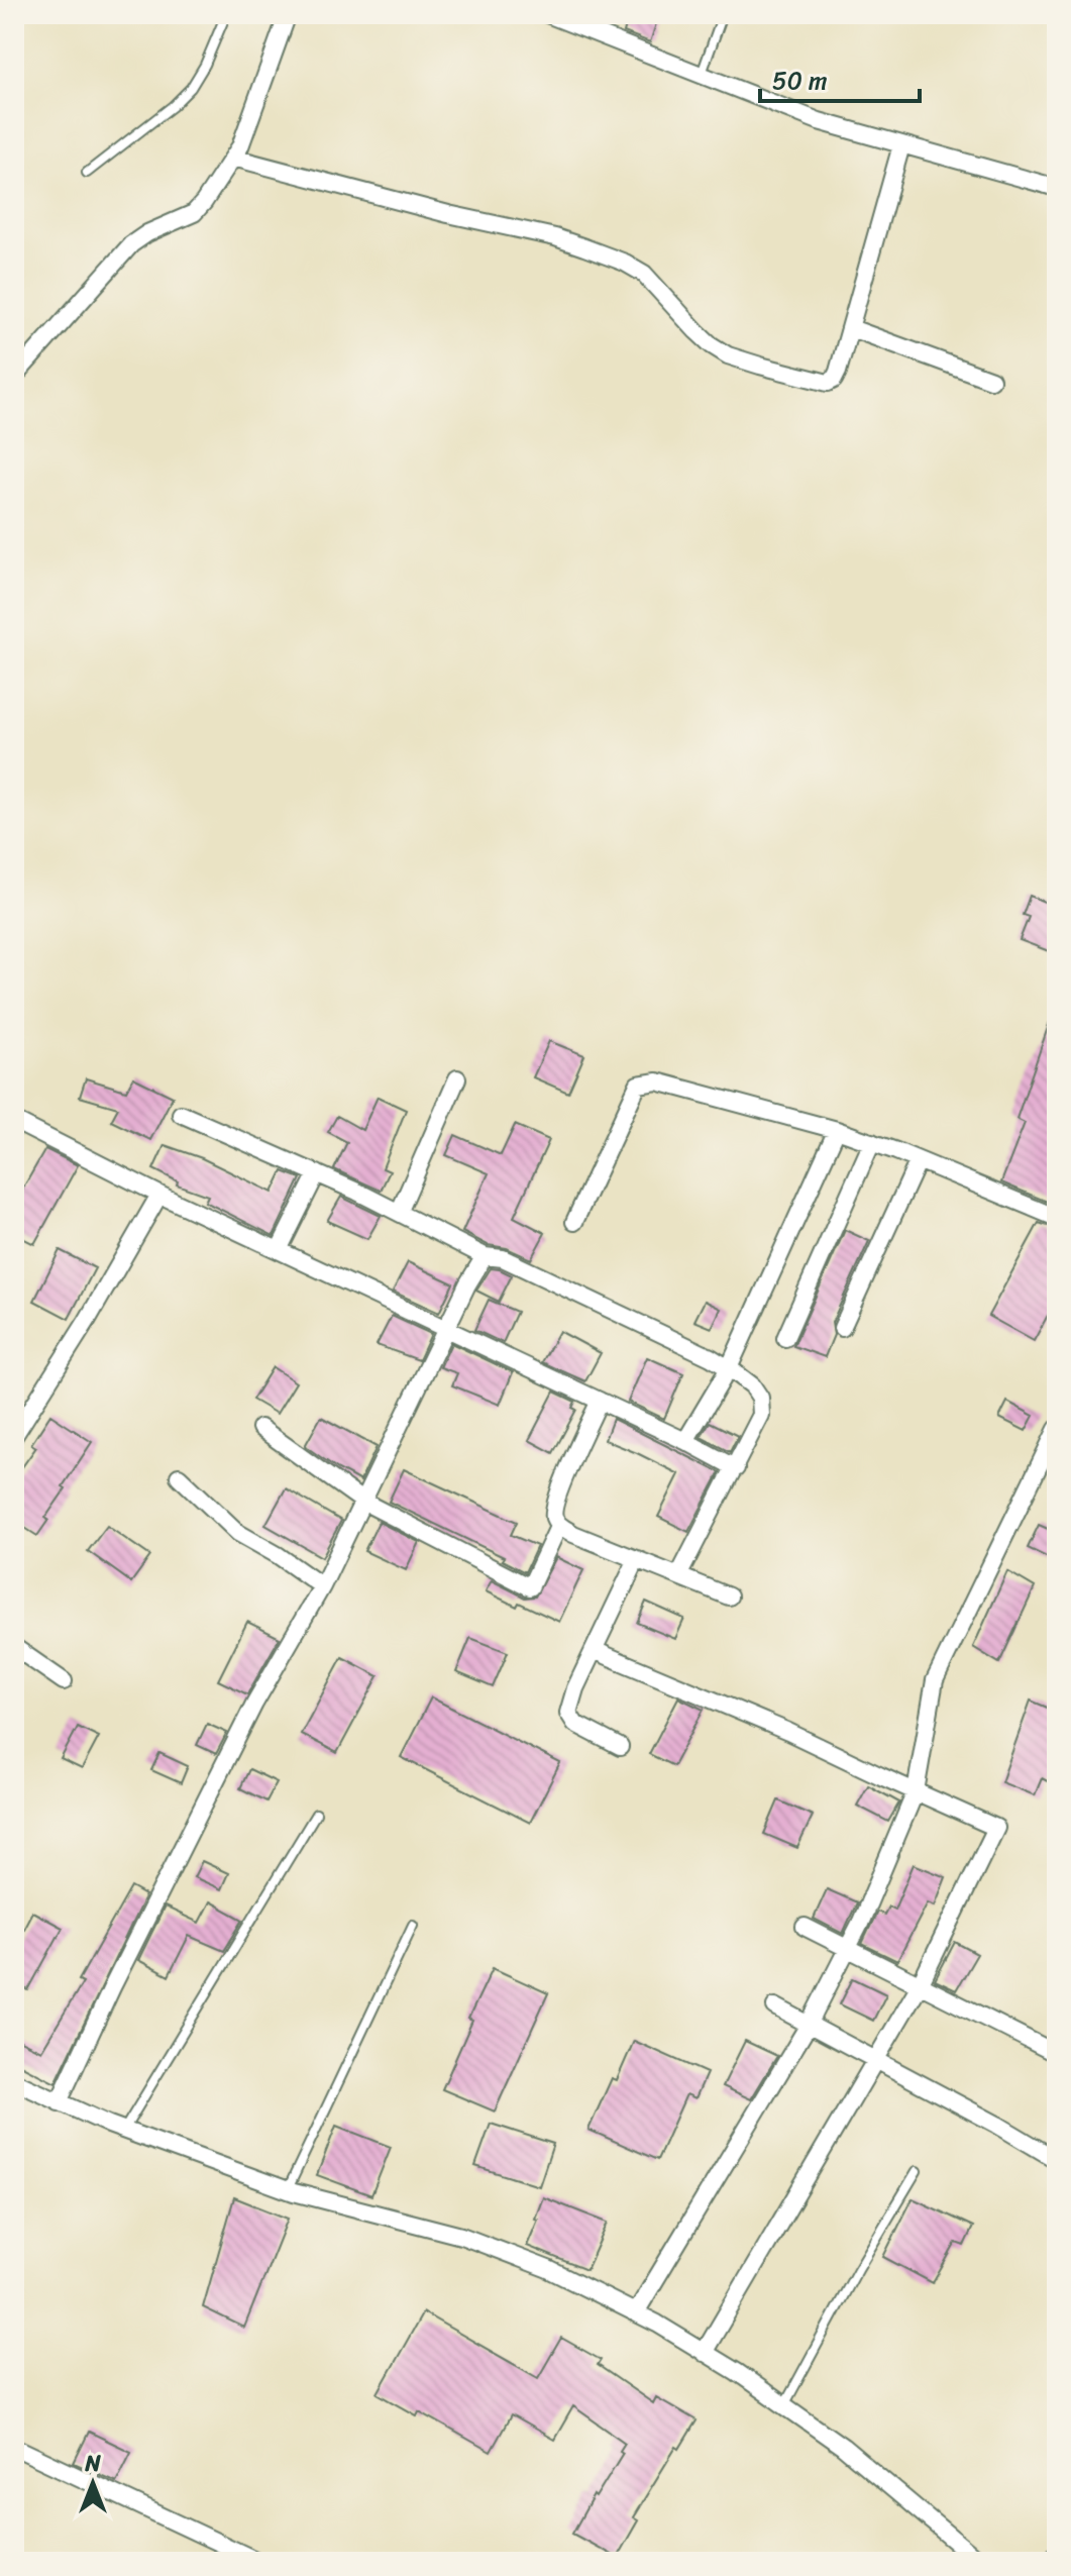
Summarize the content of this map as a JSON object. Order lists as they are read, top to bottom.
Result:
{
  "scale_bar": "50 m",
  "north": "top"
}
